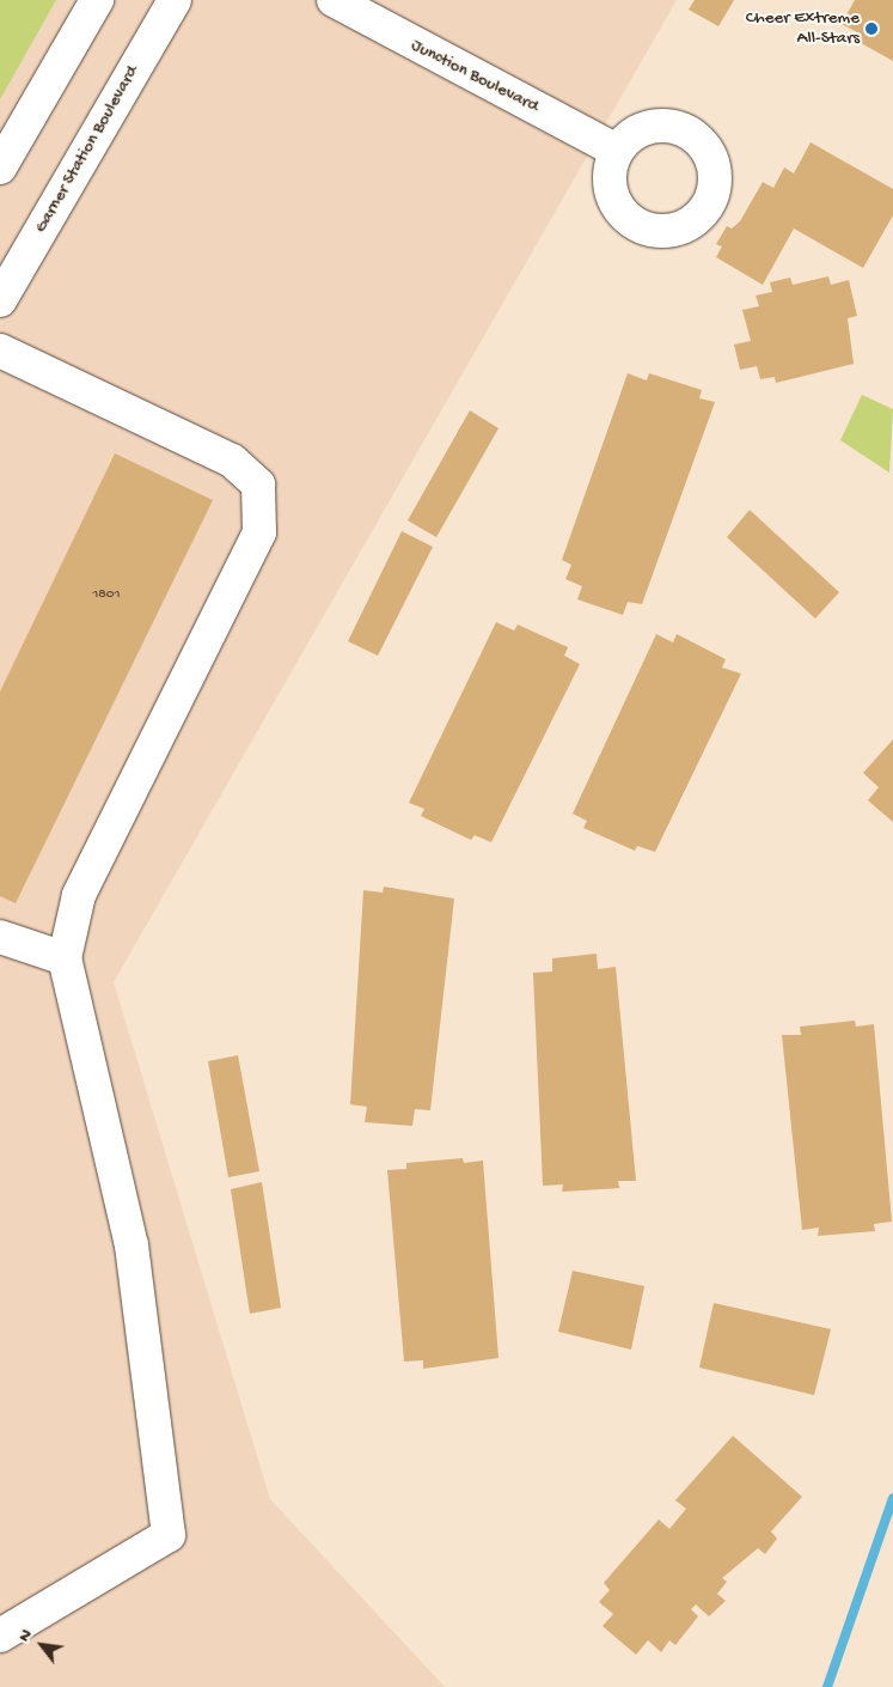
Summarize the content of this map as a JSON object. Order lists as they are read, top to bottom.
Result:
{
  "streets": {
    "street": ["Junction Boulevard", "Garner Station Boulevard"]
  },
  "places": ["Cheer Extreme All-Stars"],
  "house_numbers": ["1801"],
  "north": "top left"
}
